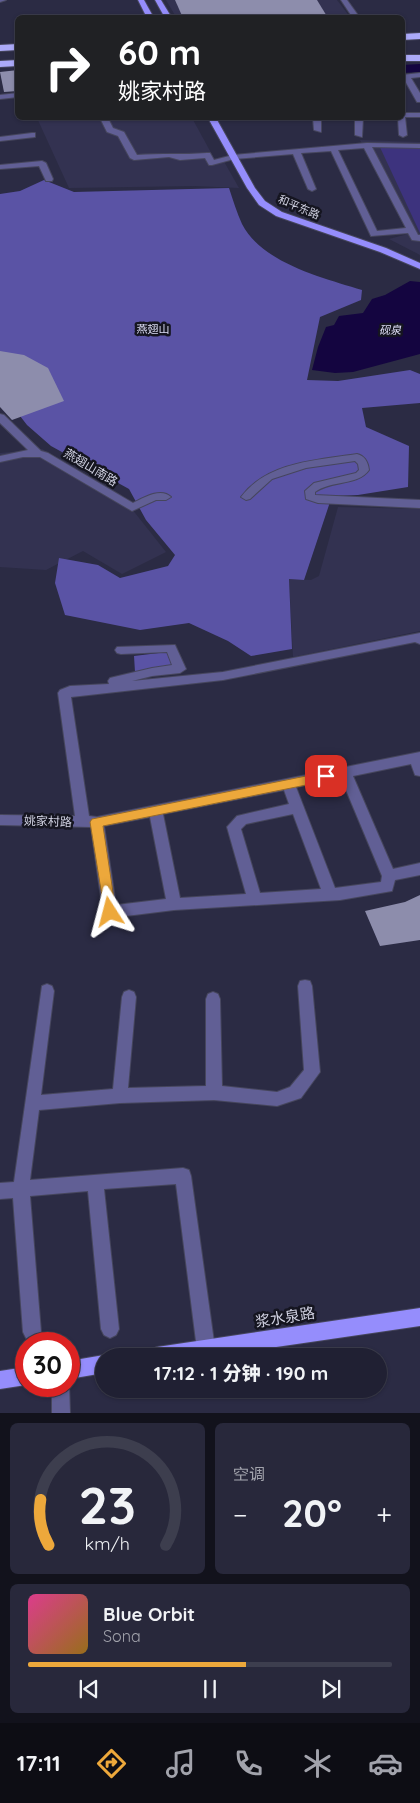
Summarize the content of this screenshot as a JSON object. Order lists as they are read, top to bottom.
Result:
{
  "streets": {
    "main road": ["和平东路", "浆水泉路"],
    "street": ["燕翅山南路", "姚家村路"]
  },
  "water": ["砚泉"],
  "parks": ["燕翅山"],
  "page": {
    "turn": ["60 m", "姚家村路"],
    "limit": "30",
    "trip": "17:12 · 1 分钟 · 190 m",
    "tile": "空调",
    "heat": ["−", "20°", "+"],
    "song": ["Blue Orbit", "Sona"],
    "tabs": "17:11",
    "gauge": ["23", "km/h"]
  }
}
